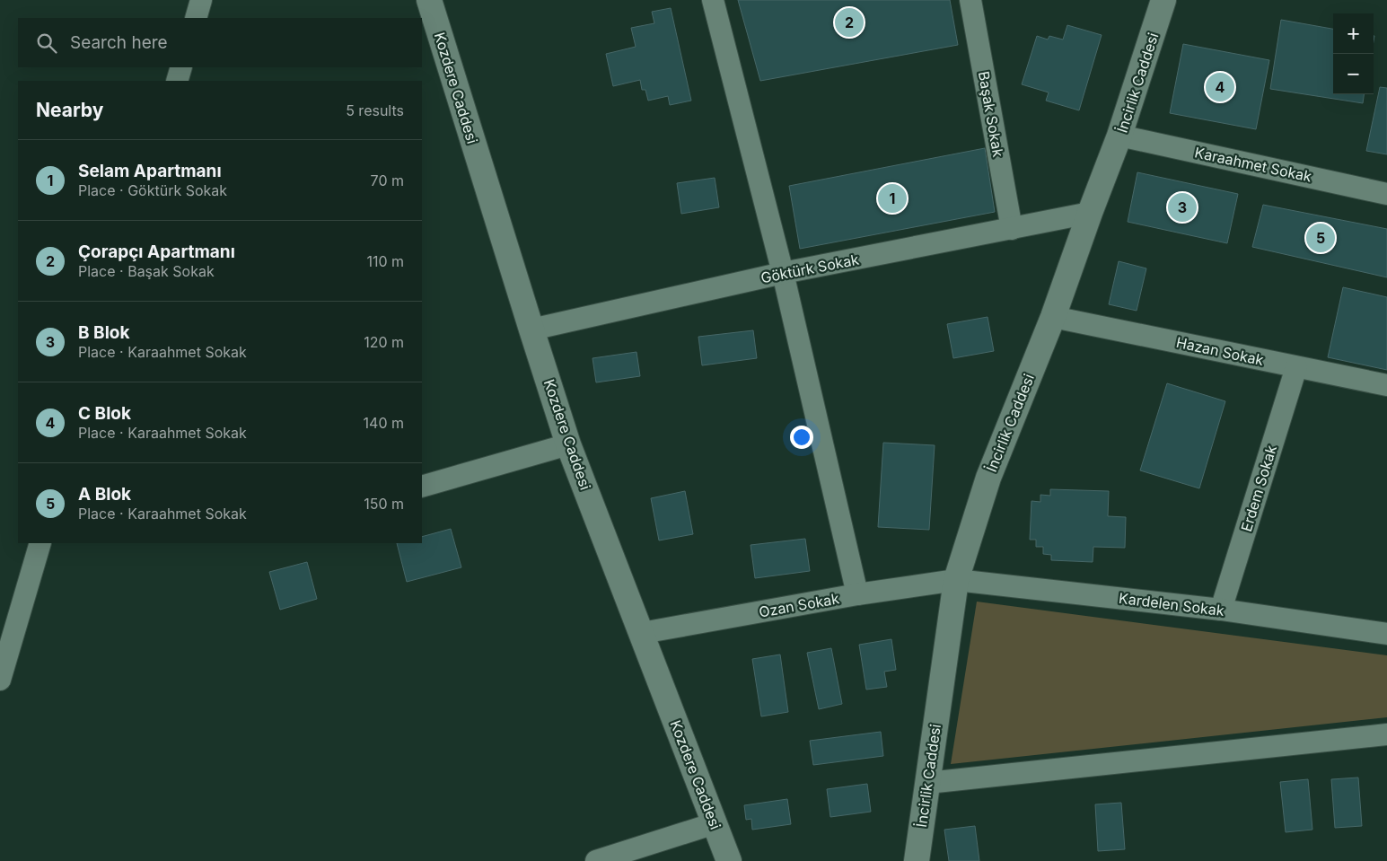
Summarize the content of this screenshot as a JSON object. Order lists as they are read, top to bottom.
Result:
{
  "streets": {
    "street": [
      "İncirlik Caddesi",
      "Kozdere Caddesi",
      "Başak Sokak",
      "Karaahmet Sokak",
      "Göktürk Sokak",
      "Hazan Sokak",
      "Erdem Sokak",
      "Kardelen Sokak",
      "Ozan Sokak"
    ]
  },
  "crossings": [
    ["İncirlik Caddesi", "Karaahmet Sokak"],
    ["İncirlik Caddesi", "Göktürk Sokak"],
    ["İncirlik Caddesi", "Hazan Sokak"],
    ["İncirlik Caddesi", "Kardelen Sokak"],
    ["İncirlik Caddesi", "Ozan Sokak"],
    ["Kozdere Caddesi", "Göktürk Sokak"],
    ["Kozdere Caddesi", "Ozan Sokak"],
    ["Başak Sokak", "Göktürk Sokak"],
    ["Hazan Sokak", "Erdem Sokak"],
    ["Erdem Sokak", "Kardelen Sokak"],
    ["Kardelen Sokak", "Ozan Sokak"]
  ],
  "page": {
    "pins": [
      "2",
      "4",
      "1",
      "3",
      "5"
    ],
    "map_buttons": ["+", "−"],
    "search": "Search here",
    "heading": ["Nearby", "5 results"],
    "list": [
      {
        "mark": "1",
        "name": "Selam Apartmanı",
        "note": "Place · Göktürk Sokak",
        "value": "70 m"
      },
      {
        "mark": "2",
        "name": "Çorapçı Apartmanı",
        "note": "Place · Başak Sokak",
        "value": "110 m"
      },
      {
        "mark": "3",
        "name": "B Blok",
        "note": "Place · Karaahmet Sokak",
        "value": "120 m"
      },
      {
        "mark": "4",
        "name": "C Blok",
        "note": "Place · Karaahmet Sokak",
        "value": "140 m"
      },
      {
        "mark": "5",
        "name": "A Blok",
        "note": "Place · Karaahmet Sokak",
        "value": "150 m"
      }
    ]
  }
}
